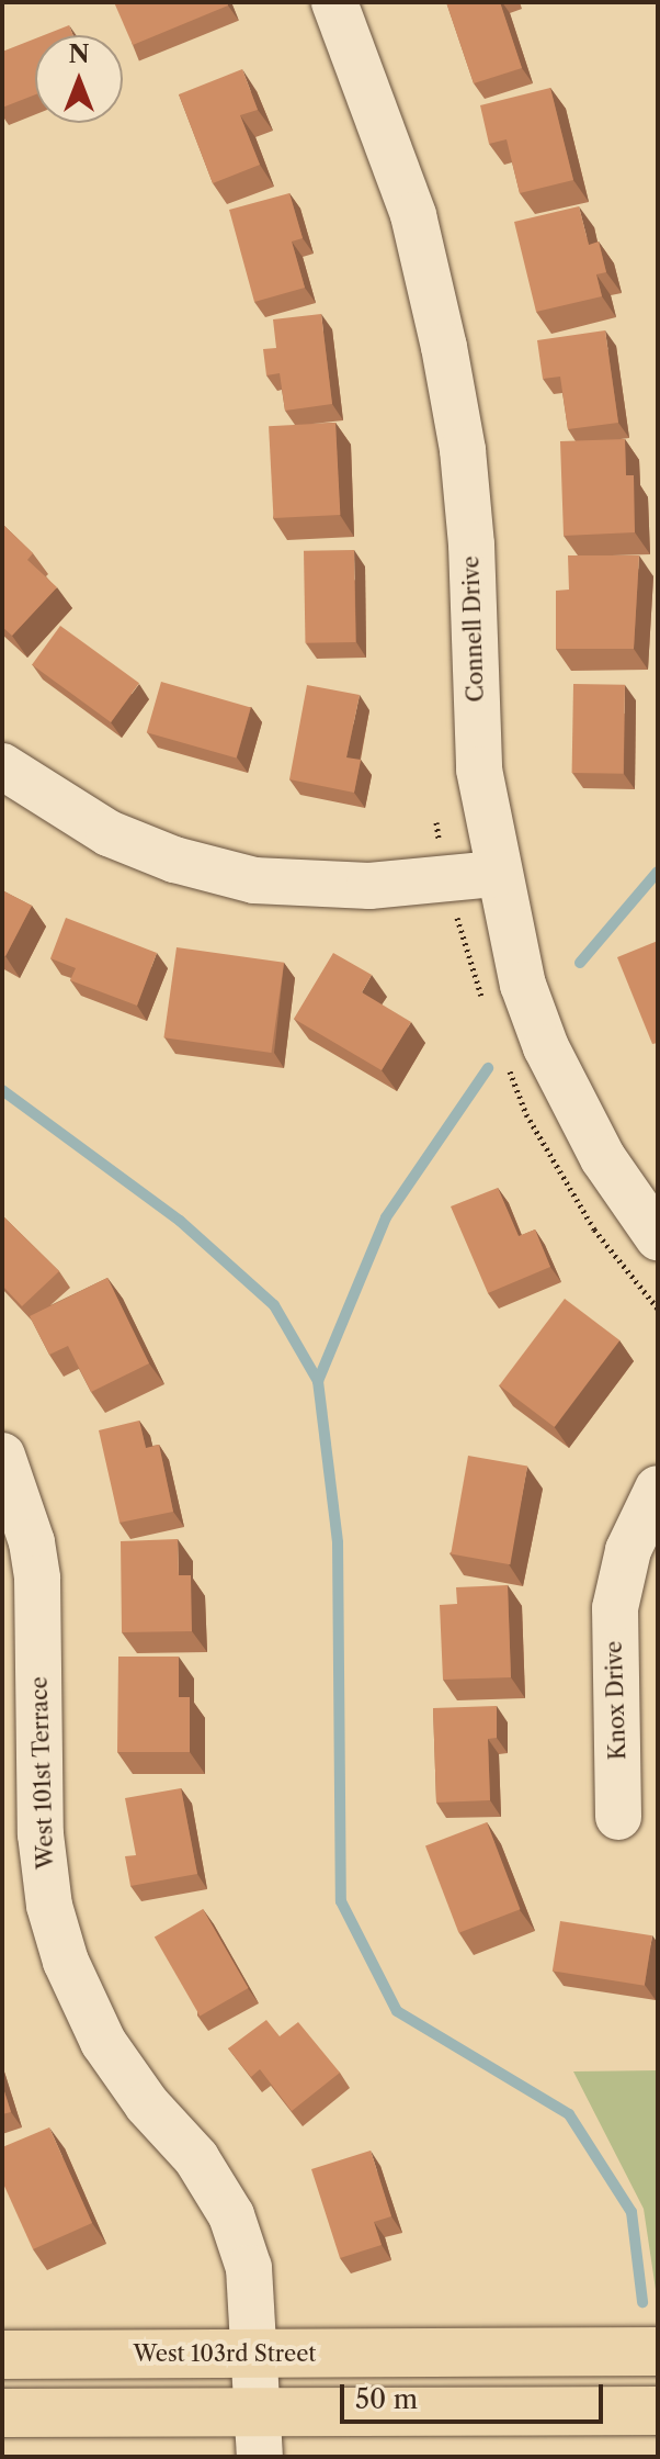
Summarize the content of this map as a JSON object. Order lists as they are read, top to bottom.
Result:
{
  "streets": {
    "main road": ["West 103rd Street"],
    "street": ["Connell Drive", "Knox Drive", "West 101st Terrace"]
  },
  "crossings": [
    ["West 101st Terrace", "West 103rd Street"]
  ],
  "scale_bar": "50 m",
  "north": "top"
}
